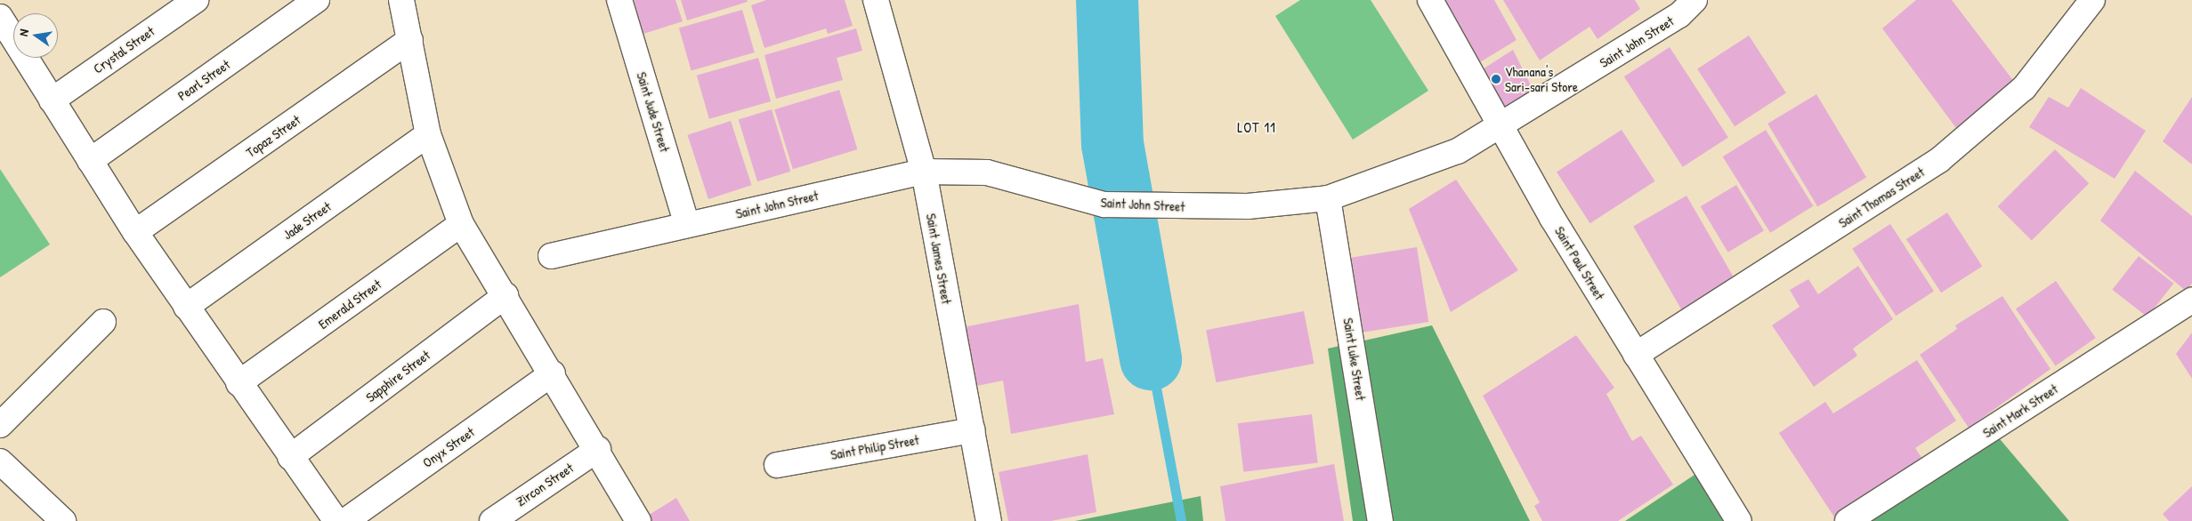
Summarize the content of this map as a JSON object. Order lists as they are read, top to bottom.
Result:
{
  "streets": {
    "street": [
      "Saint John Street",
      "Crystal Street",
      "Pearl Street",
      "Saint Jude Street",
      "Topaz Street",
      "Saint Thomas Street",
      "Jade Street",
      "Saint James Street",
      "Saint Paul Street",
      "Emerald Street",
      "Saint Luke Street",
      "Sapphire Street",
      "Saint Mark Street",
      "Onyx Street",
      "Saint Philip Street",
      "Zircon Street"
    ]
  },
  "crossings": [
    ["Saint John Street", "Saint Jude Street"],
    ["Saint John Street", "Saint James Street"],
    ["Saint John Street", "Saint Paul Street"],
    ["Saint John Street", "Saint Luke Street"],
    ["Saint Thomas Street", "Saint Paul Street"],
    ["Saint James Street", "Saint Philip Street"]
  ],
  "districts": ["LOT 11"],
  "places": ["Vhanana's Sari-sari Store"],
  "north": "left"
}
